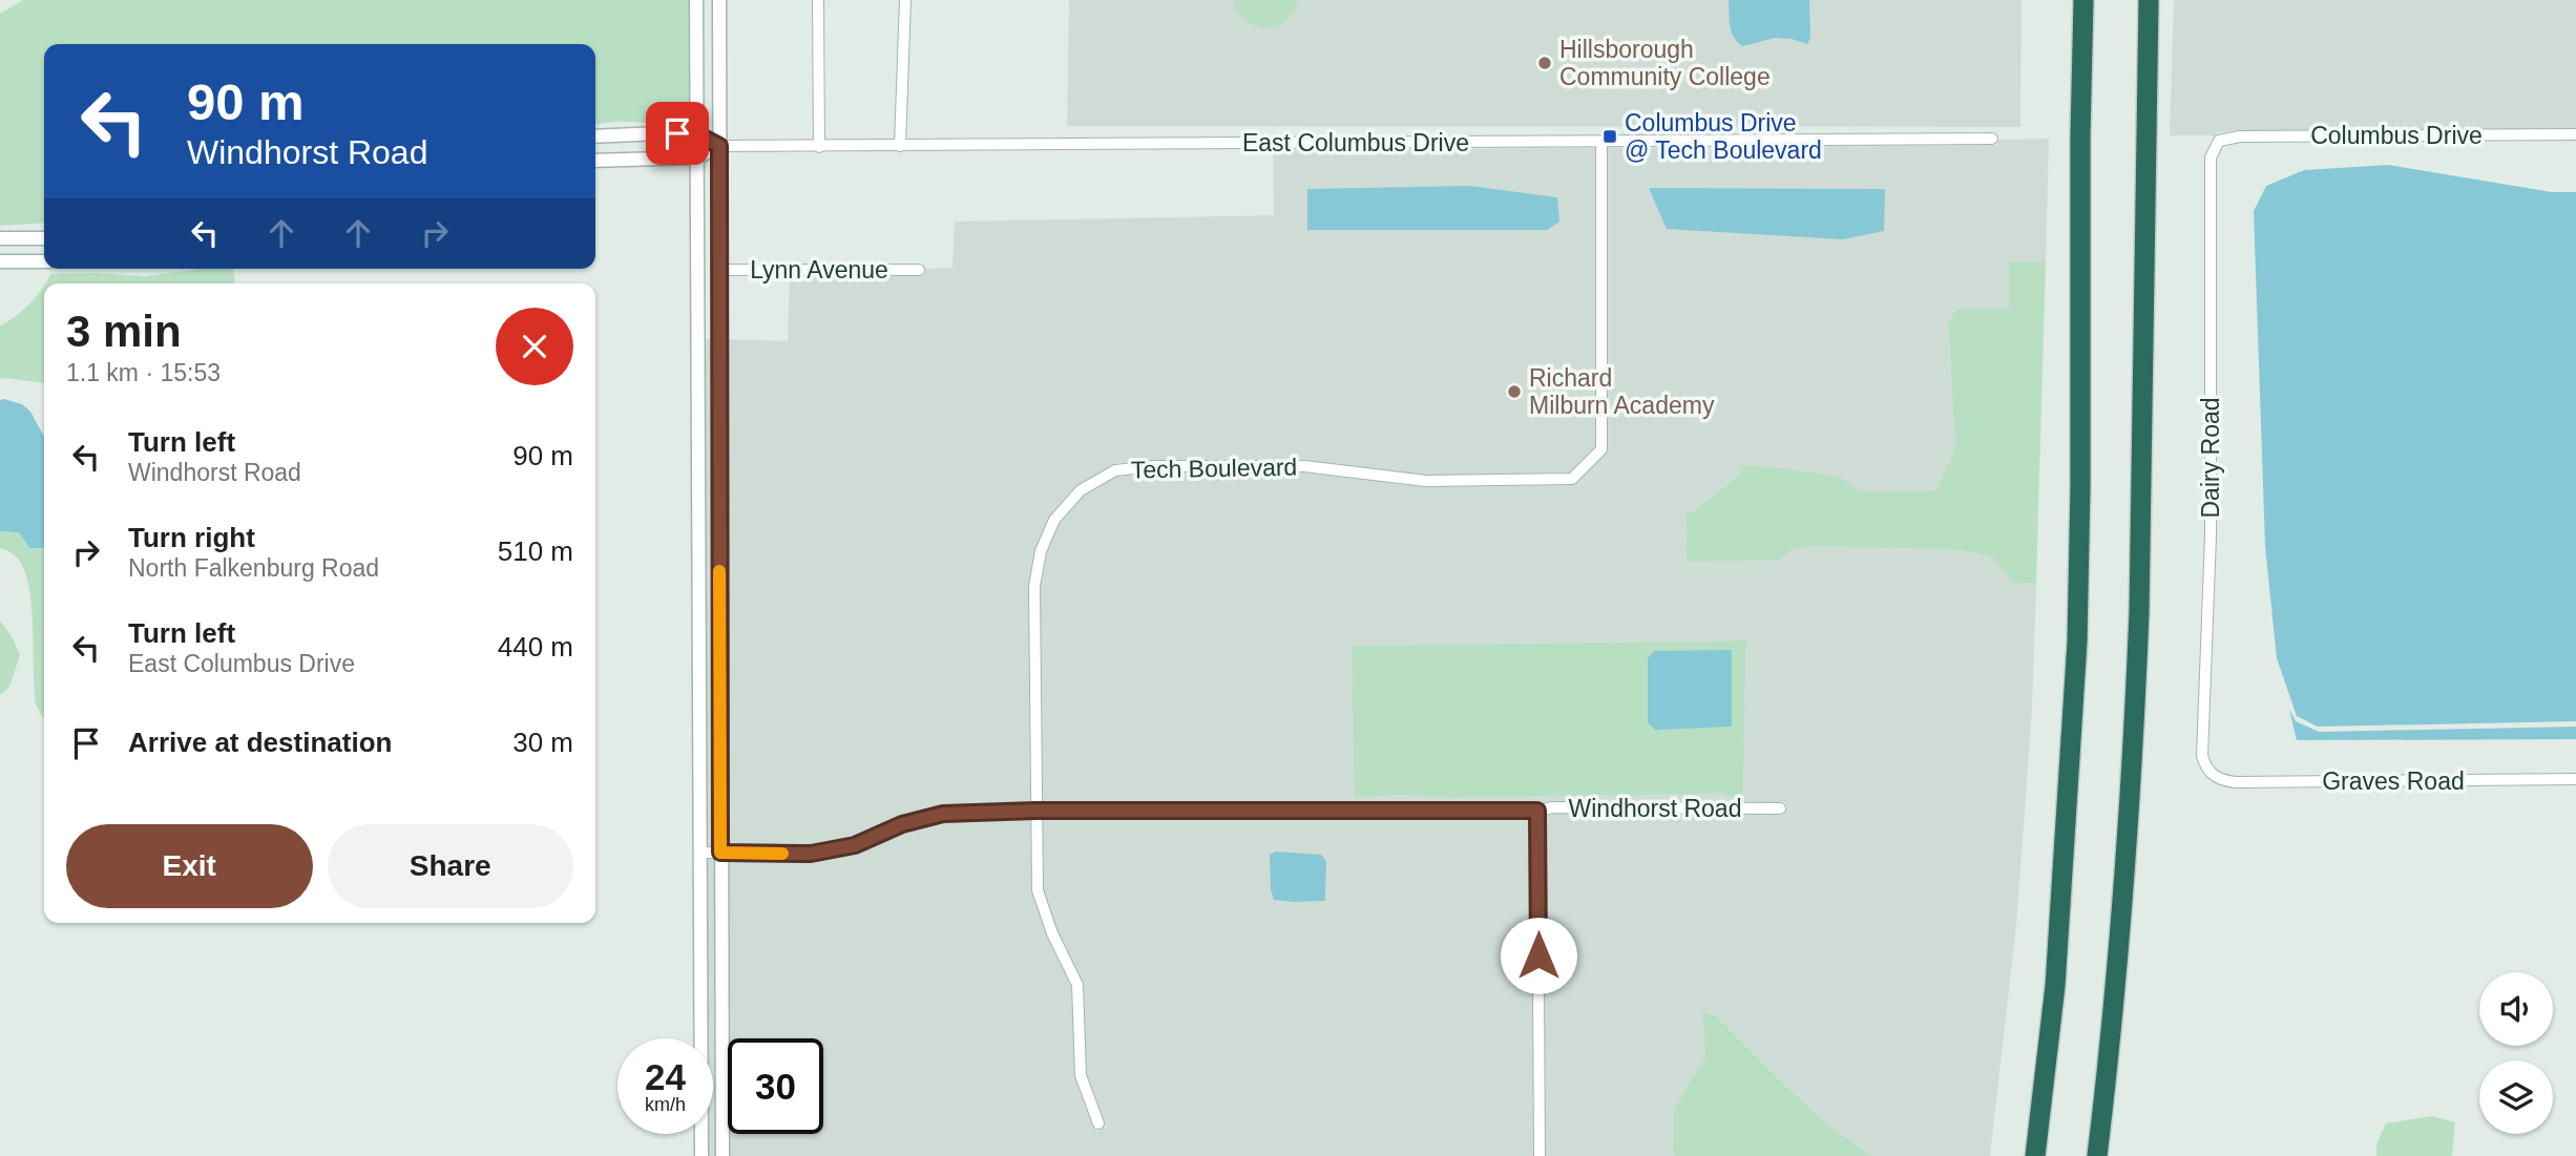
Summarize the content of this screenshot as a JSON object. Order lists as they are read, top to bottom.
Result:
{
  "streets": {
    "street": [
      "Columbus Drive",
      "East Columbus Drive",
      "Lynn Avenue",
      "Dairy Road",
      "Tech Boulevard",
      "Graves Road",
      "Windhorst Road"
    ]
  },
  "crossings": [
    ["Columbus Drive", "Dairy Road"],
    ["East Columbus Drive", "Tech Boulevard"],
    ["Dairy Road", "Graves Road"],
    ["Tech Boulevard", "Windhorst Road"]
  ],
  "places": {
    "other": ["Hillsborough Community College", "Richard Milburn Academy"],
    "transit": ["Columbus Drive @ Tech Boulevard"]
  },
  "page": {
    "turn": ["90 m", "Windhorst Road"],
    "heading": ["3 min", "1.1 km · 15:53"],
    "list": [
      {
        "name": "Turn left",
        "note": "Windhorst Road",
        "value": "90 m"
      },
      {
        "name": "Turn right",
        "note": "North Falkenburg Road",
        "value": "510 m"
      },
      {
        "name": "Turn left",
        "note": "East Columbus Drive",
        "value": "440 m"
      },
      {
        "name": "Arrive at destination",
        "value": "30 m"
      }
    ],
    "buttons": ["Exit", "Share"],
    "speed": "24 km/h",
    "limit": "30"
  }
}
